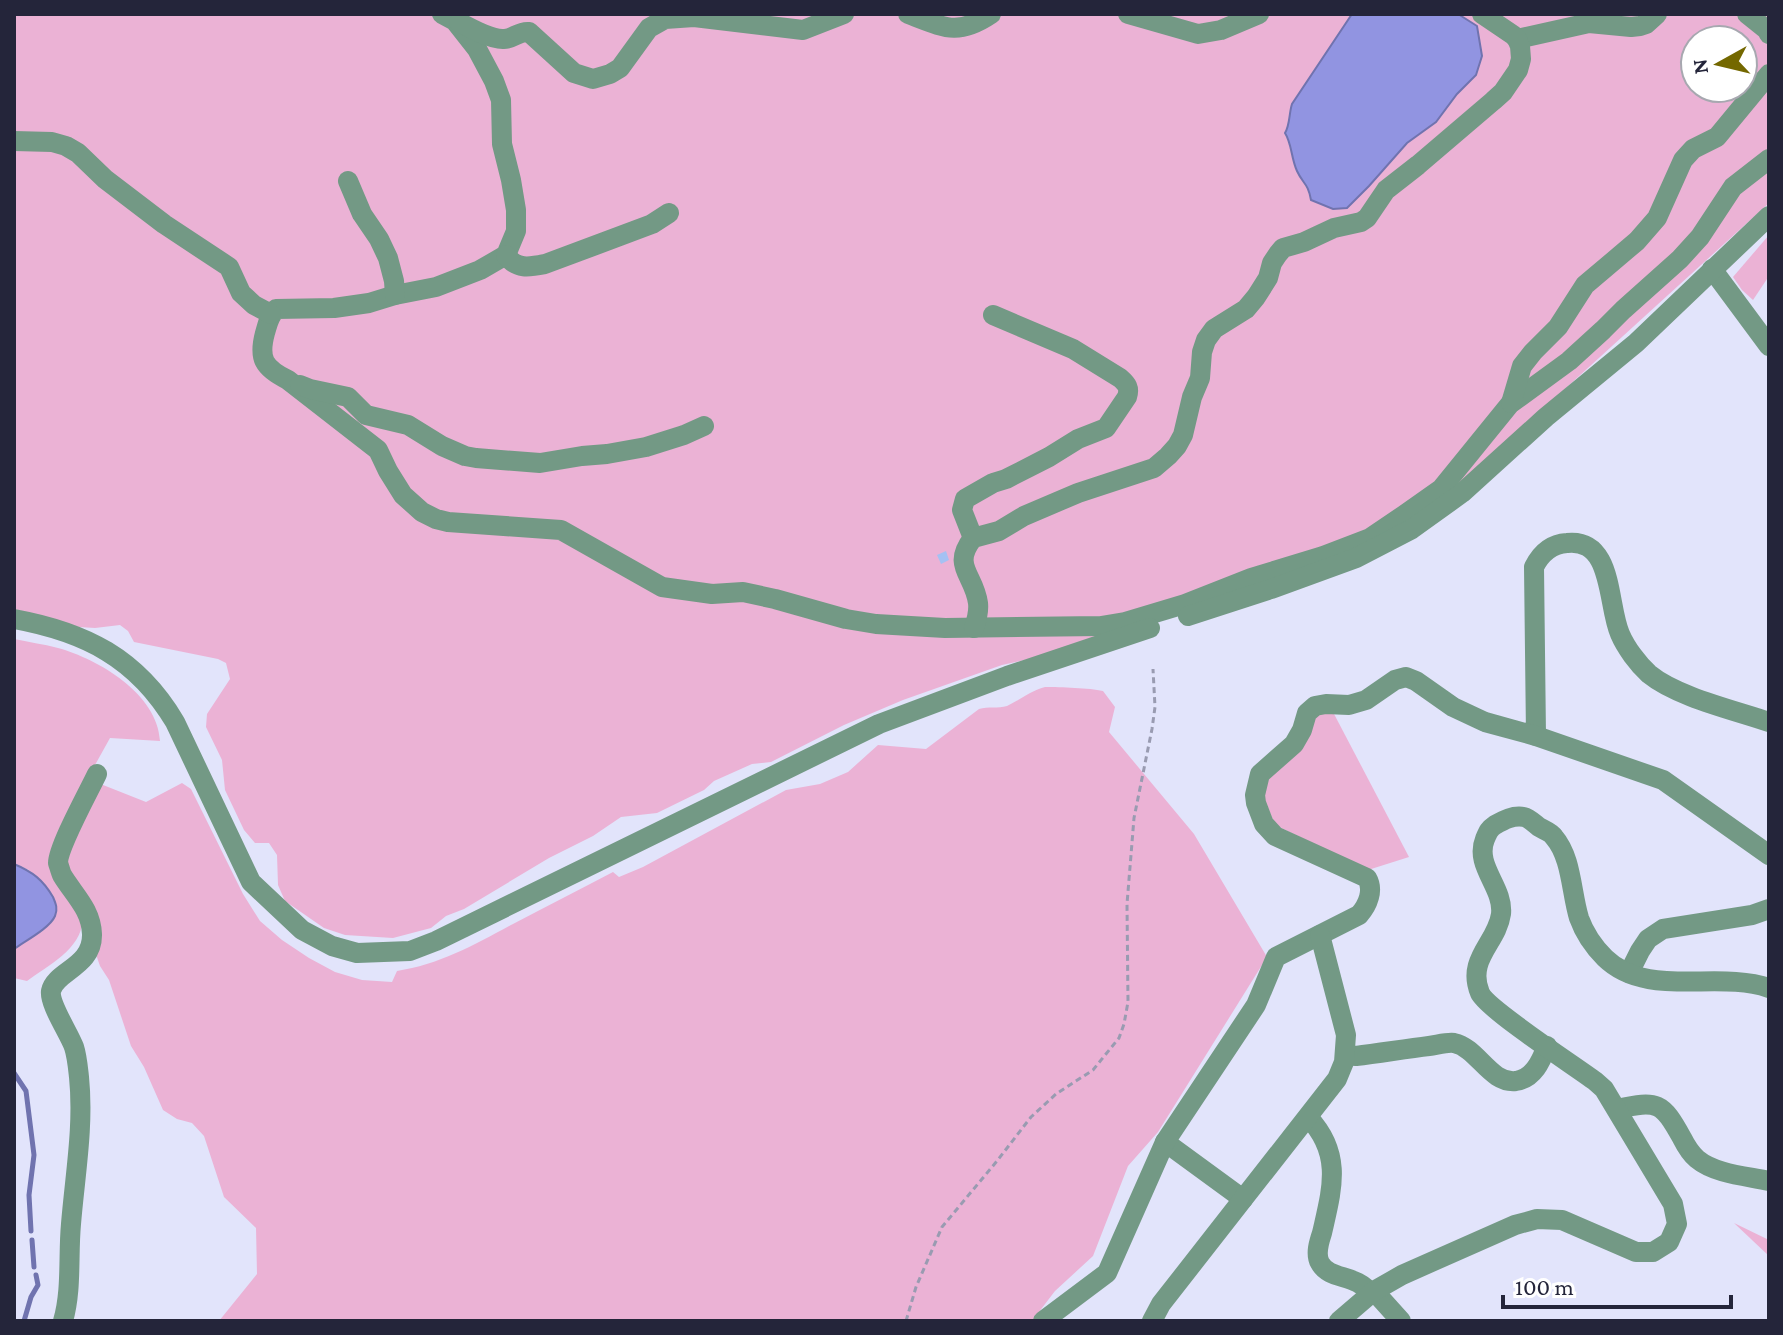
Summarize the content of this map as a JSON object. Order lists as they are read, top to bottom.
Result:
{
  "scale_bar": "100 m",
  "north": "left"
}
